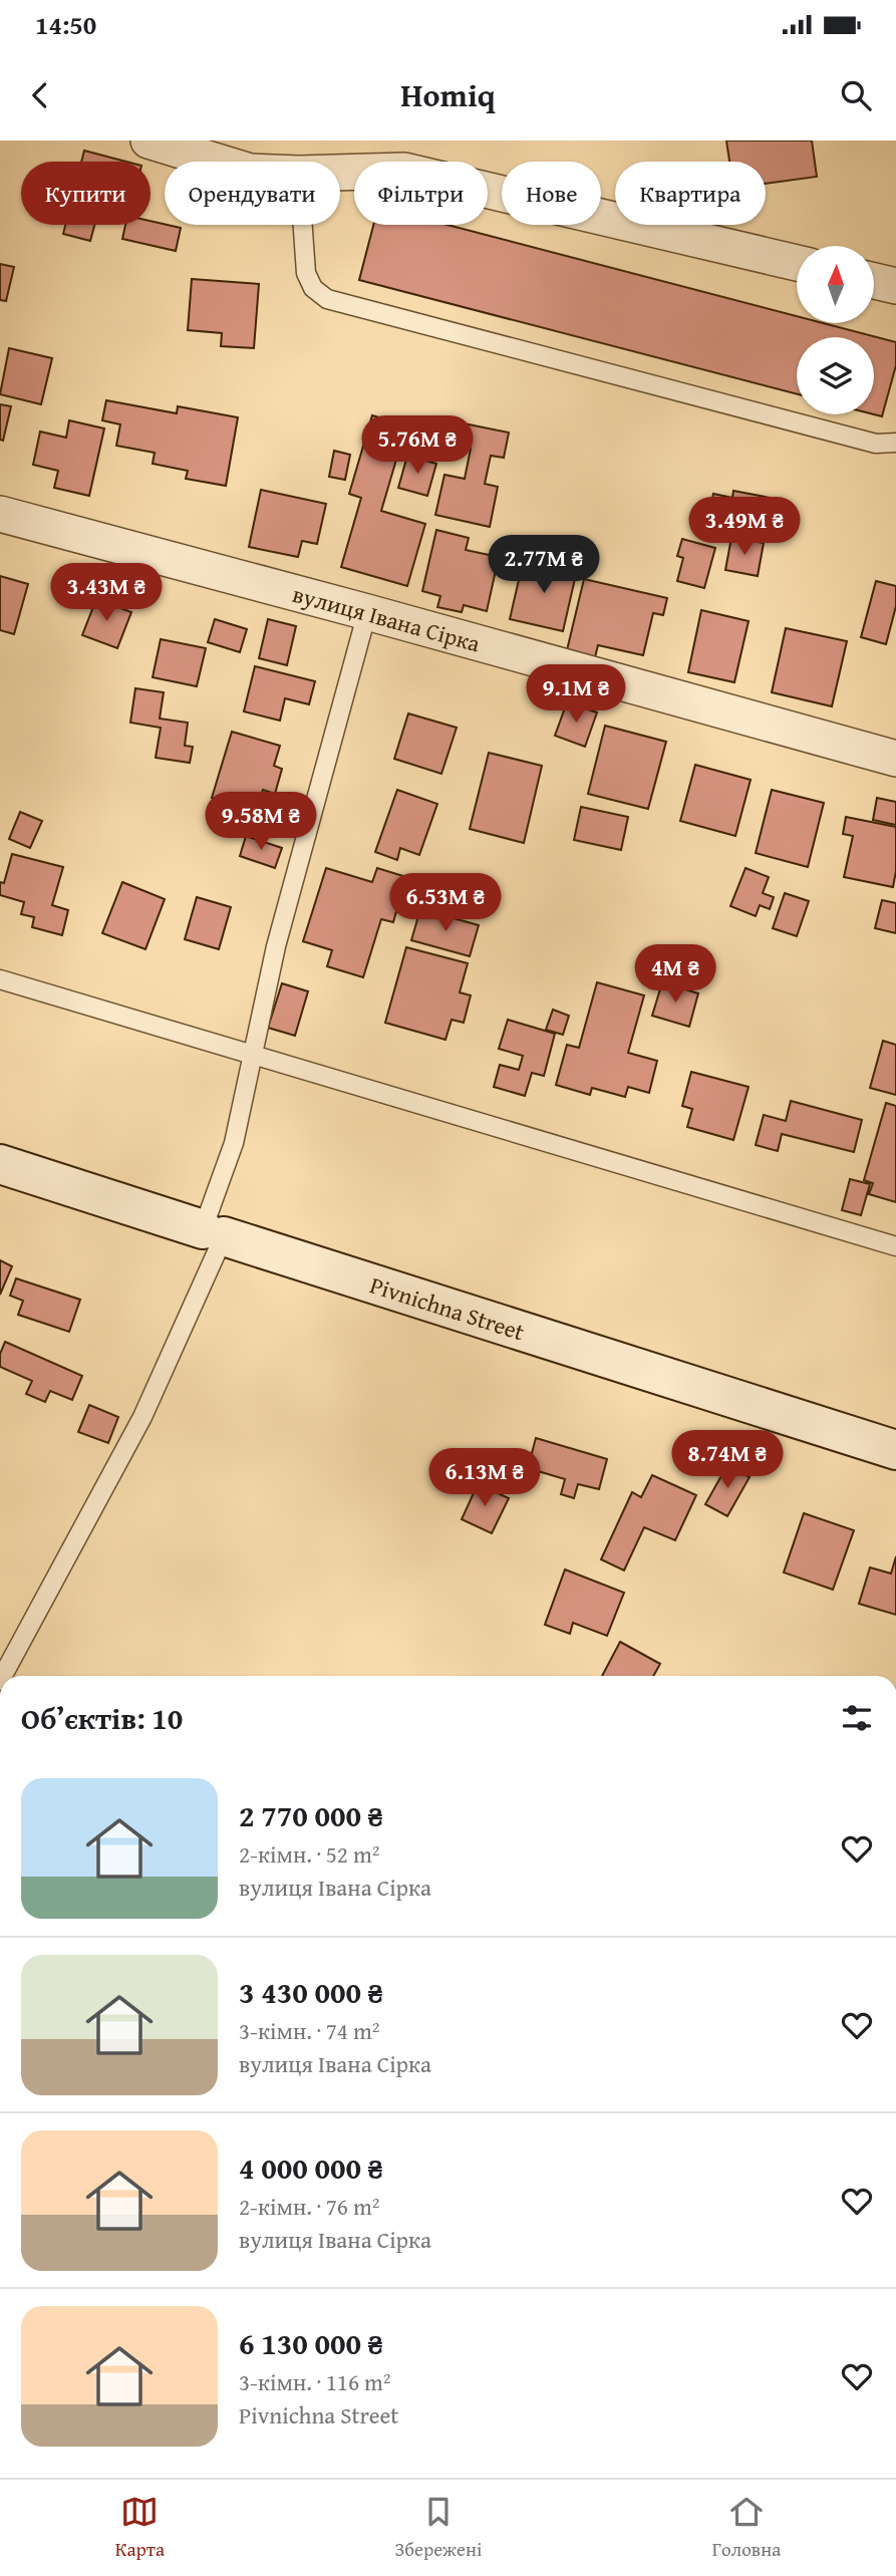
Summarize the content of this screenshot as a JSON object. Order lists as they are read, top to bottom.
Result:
{
  "streets": {
    "street": ["вулиця Івана Сірка", "Pivnichna Street"]
  },
  "north": "top",
  "page": {
    "status": "14:50",
    "header": "Homiq",
    "chip": [
      "Купити",
      "Орендувати",
      "Фільтри",
      "Нове",
      "Квартира"
    ],
    "price": [
      "5.76M ₴",
      "3.49M ₴",
      "2.77M ₴",
      "3.43M ₴",
      "9.1M ₴",
      "9.58M ₴",
      "6.53M ₴",
      "4M ₴",
      "8.74M ₴",
      "6.13M ₴"
    ],
    "heading": "Об’єктів: 10",
    "list": [
      {
        "name": "2 770 000 ₴",
        "note": "2-кімн. · 52 m² · вулиця Івана Сірка"
      },
      {
        "name": "3 430 000 ₴",
        "note": "3-кімн. · 74 m² · вулиця Івана Сірка"
      },
      {
        "name": "4 000 000 ₴",
        "note": "2-кімн. · 76 m² · вулиця Івана Сірка"
      },
      {
        "name": "6 130 000 ₴",
        "note": "3-кімн. · 116 m² · Pivnichna Street"
      }
    ],
    "tabs": ["Карта", "Збережені", "Головна"]
  }
}
